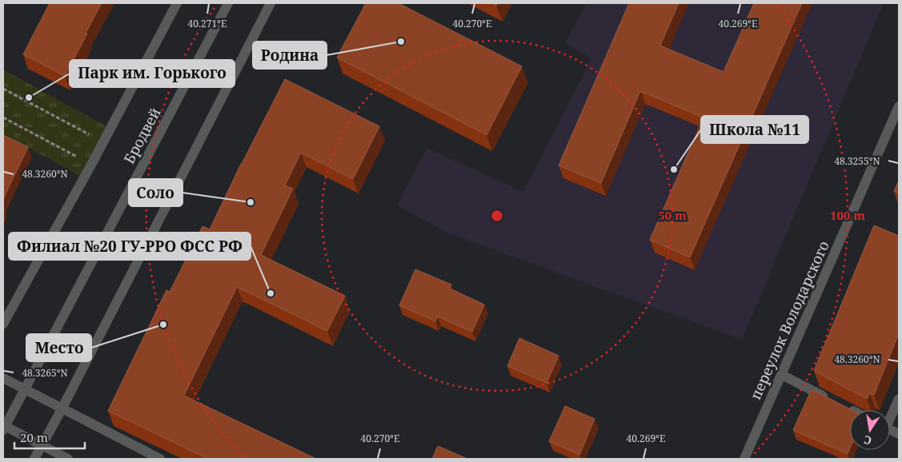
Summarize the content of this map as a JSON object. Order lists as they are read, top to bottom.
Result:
{
  "streets": {
    "street": ["Бродвей", "переулок Володарского"]
  },
  "places": [
    "Родина",
    "Парк им. Горького",
    "Школа №11",
    "Соло",
    "Филиал №20 ГУ-РРО ФСС РФ",
    "Место"
  ],
  "scale_bar": "20 m",
  "north": "bottom",
  "coordinates": [
    "40.271°E",
    "40.270°E",
    "40.269°E",
    "48.3255°N",
    "48.3260°N",
    "48.3265°N"
  ],
  "rings": ["50 m", "100 m"]
}
